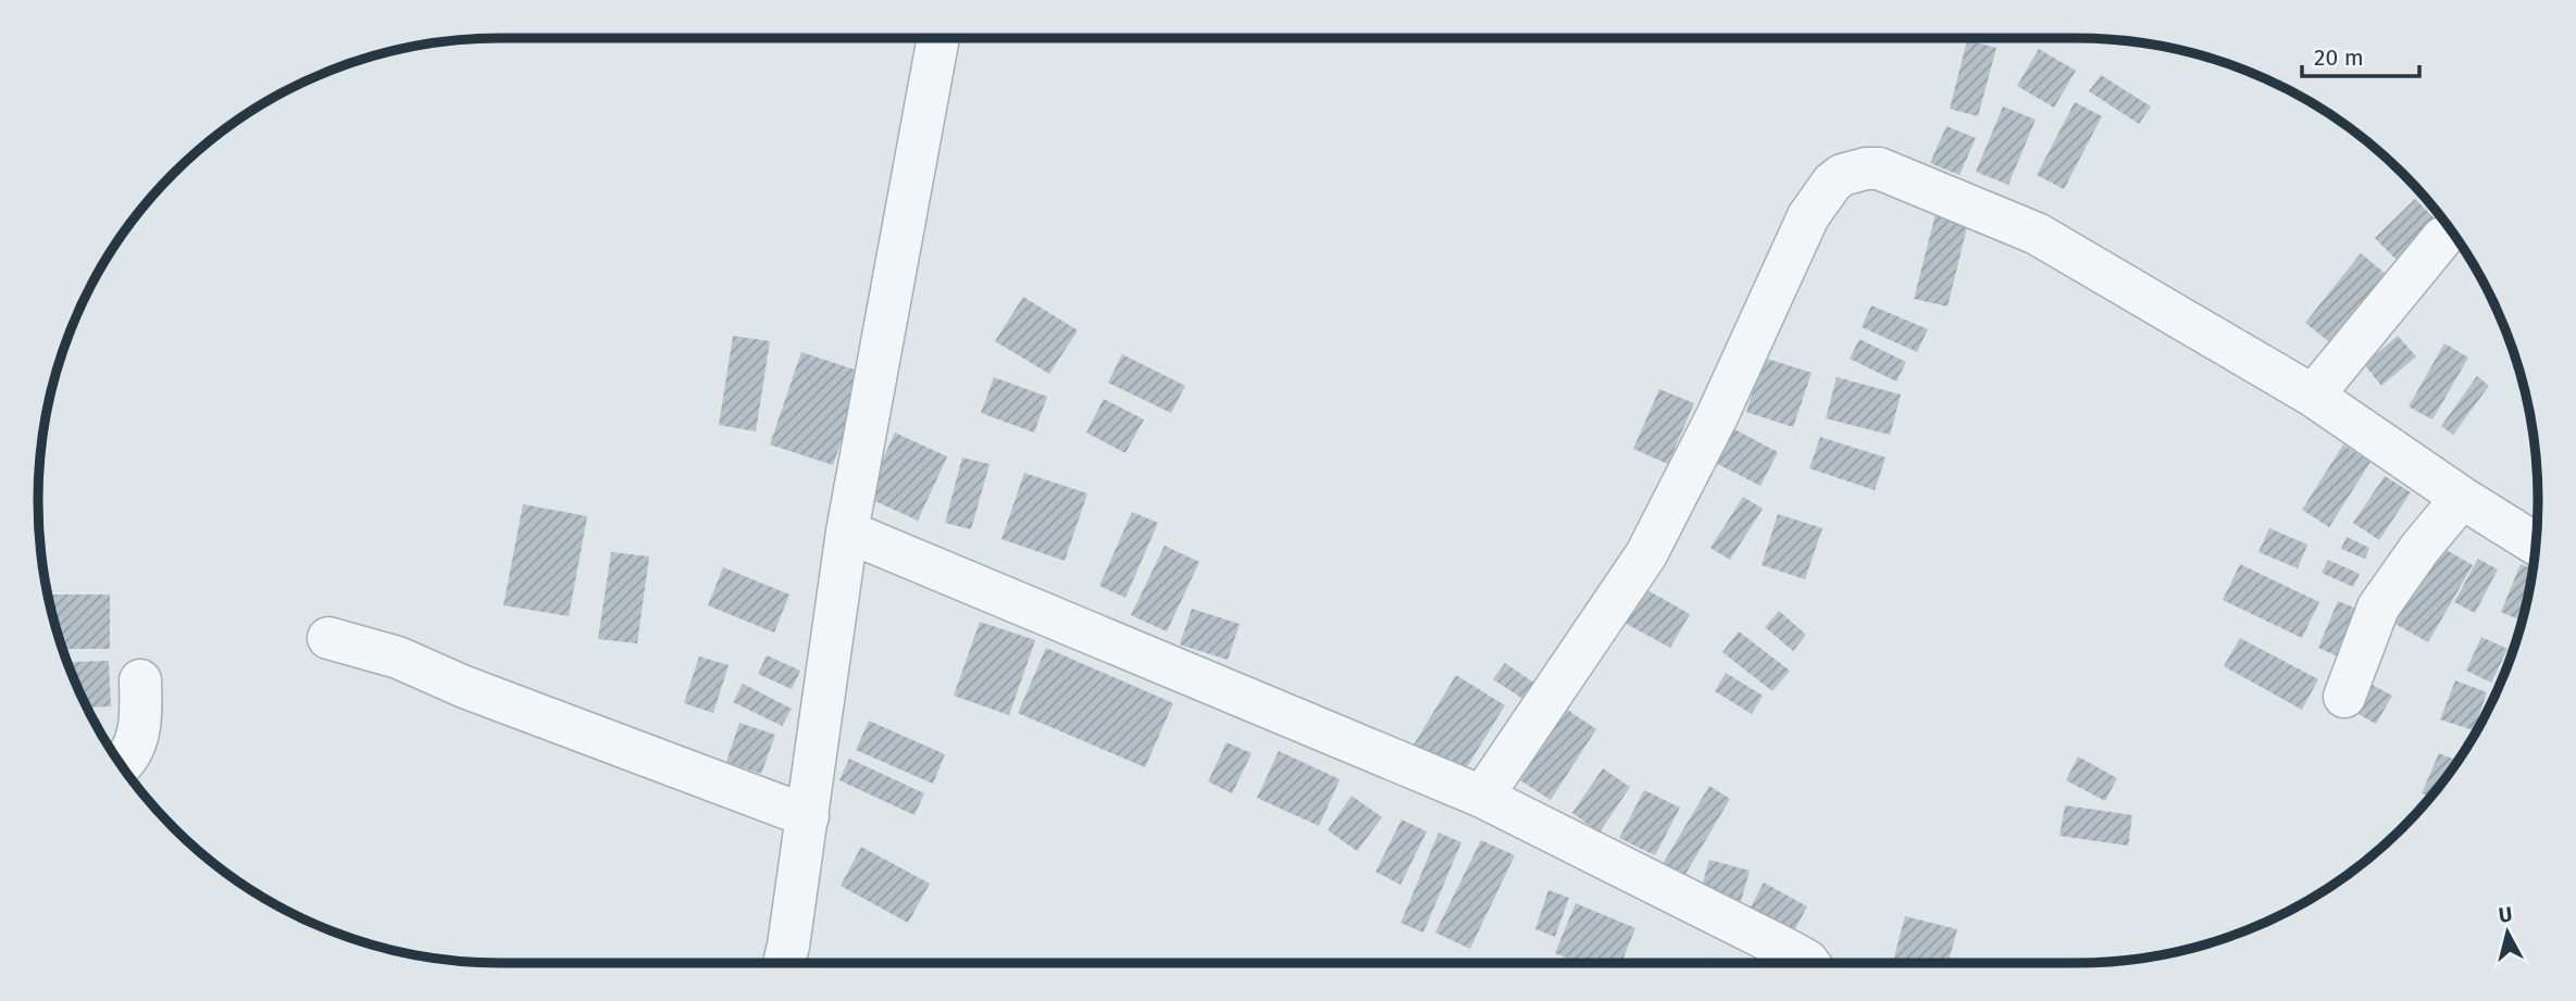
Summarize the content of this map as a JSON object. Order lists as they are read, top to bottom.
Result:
{
  "scale_bar": "20 m",
  "north": "top"
}
